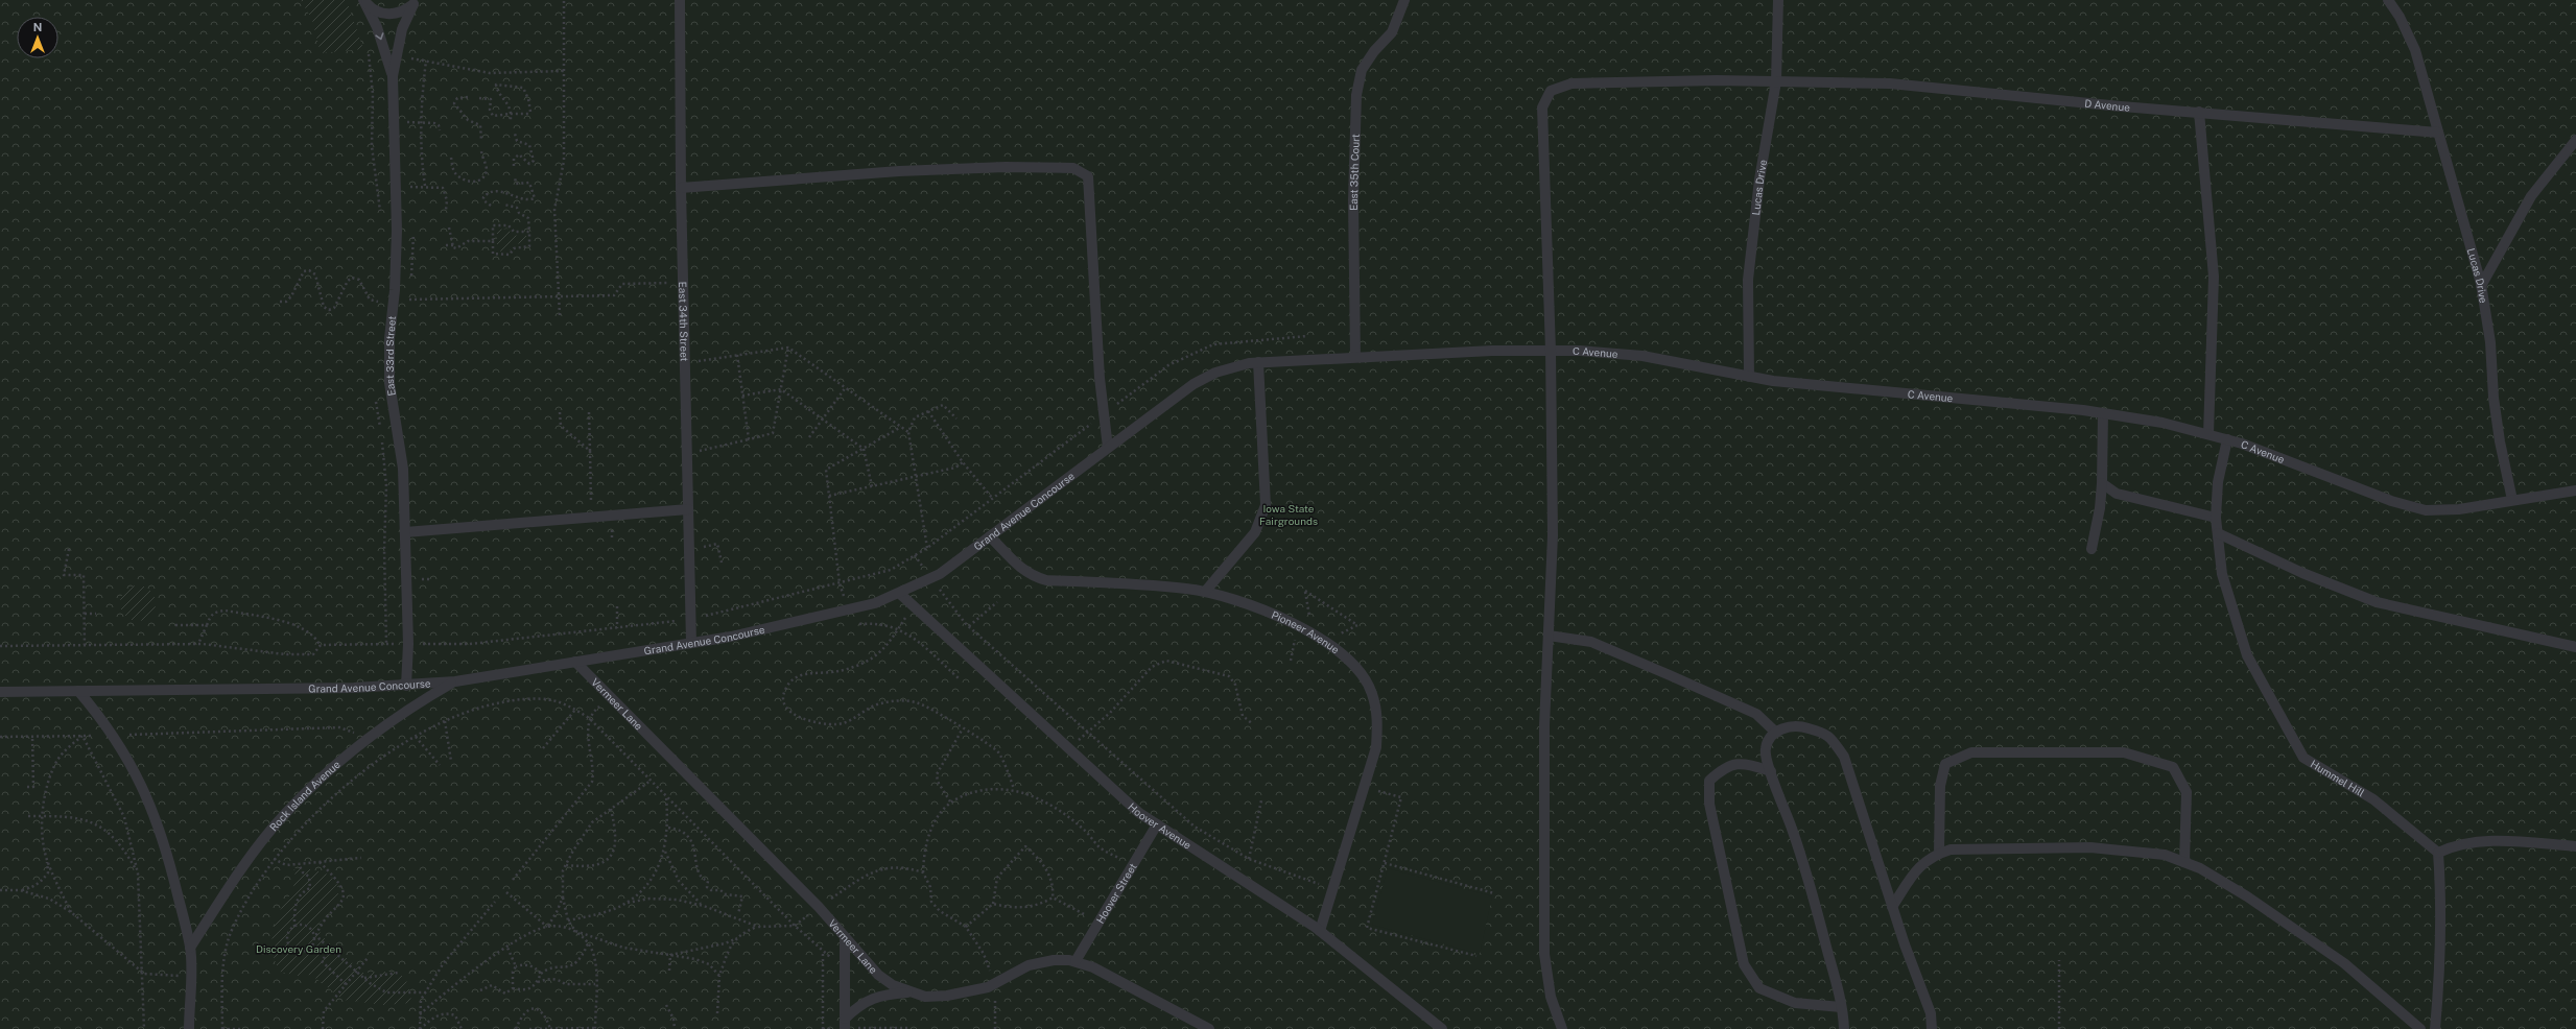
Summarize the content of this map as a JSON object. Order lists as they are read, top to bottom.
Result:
{
  "streets": {
    "lane": [
      "D Avenue",
      "East 35th Court",
      "Lucas Drive",
      "East 34th Street",
      "C Avenue",
      "East 33rd Street",
      "Grand Avenue Concourse",
      "Pioneer Avenue",
      "Vermeer Lane",
      "Hummel Hill",
      "Rock Island Avenue",
      "Hoover Avenue",
      "Hoover Street"
    ]
  },
  "crossings": [
    ["D Avenue", "Lucas Drive"],
    ["D Avenue", "C Avenue"],
    ["East 35th Court", "C Avenue"],
    ["Lucas Drive", "C Avenue"],
    ["East 34th Street", "Grand Avenue Concourse"],
    ["C Avenue", "Grand Avenue Concourse"],
    ["C Avenue", "Hummel Hill"],
    ["East 33rd Street", "Grand Avenue Concourse"],
    ["Grand Avenue Concourse", "Pioneer Avenue"],
    ["Grand Avenue Concourse", "Vermeer Lane"],
    ["Grand Avenue Concourse", "Rock Island Avenue"],
    ["Grand Avenue Concourse", "Hoover Avenue"],
    ["Pioneer Avenue", "Hoover Avenue"],
    ["Vermeer Lane", "Hoover Street"],
    ["Hoover Avenue", "Hoover Street"]
  ],
  "parks": ["Iowa State Fairgrounds", "Discovery Garden"],
  "north": "top"
}
